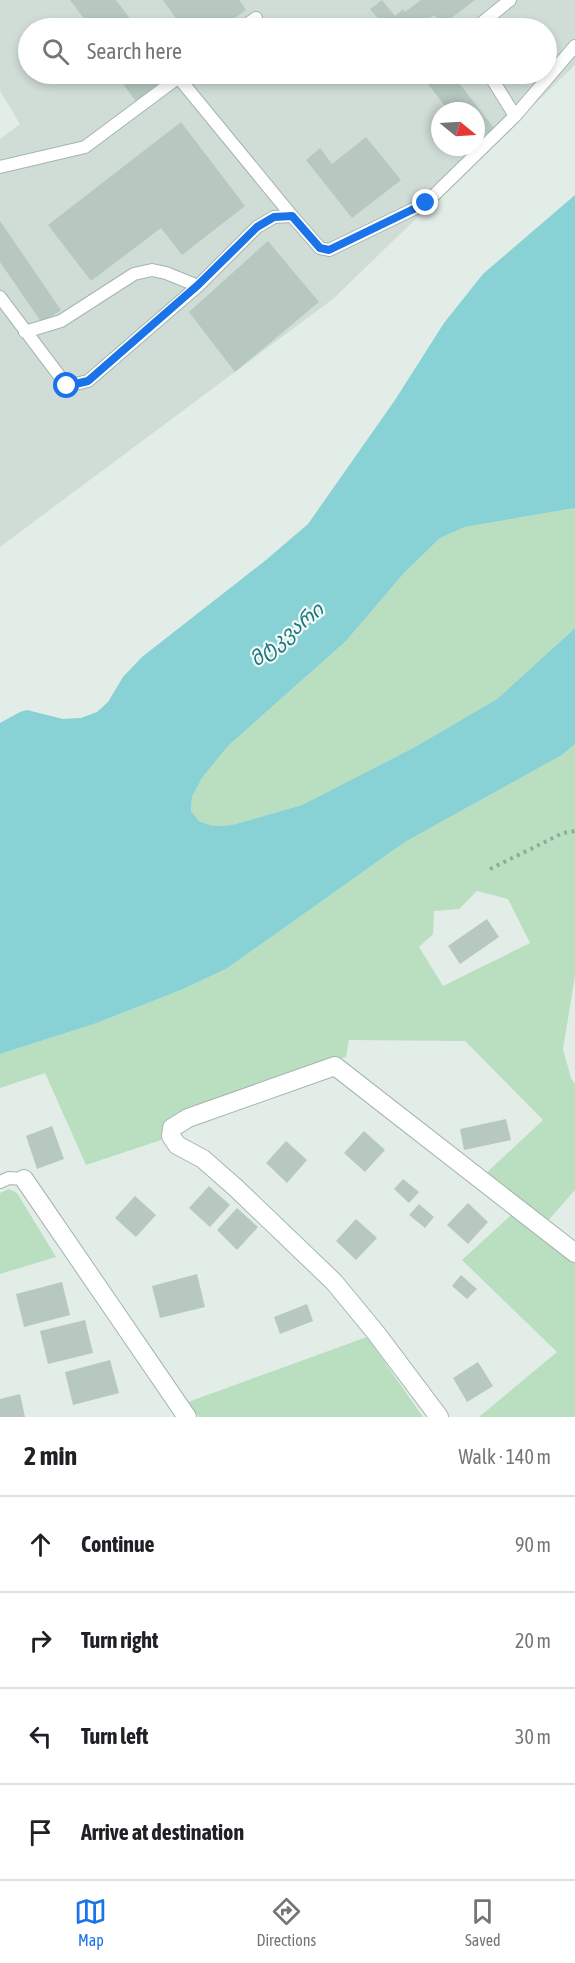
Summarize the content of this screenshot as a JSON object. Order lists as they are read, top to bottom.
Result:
{
  "water": ["მტკვარი"],
  "north": "right",
  "page": {
    "search": "Search here",
    "heading": ["2 min", "Walk · 140 m"],
    "list": [
      ["Continue", "90 m"],
      ["Turn right", "20 m"],
      ["Turn left", "30 m"],
      "Arrive at destination"
    ],
    "nav": ["Map", "Directions", "Saved"]
  }
}
